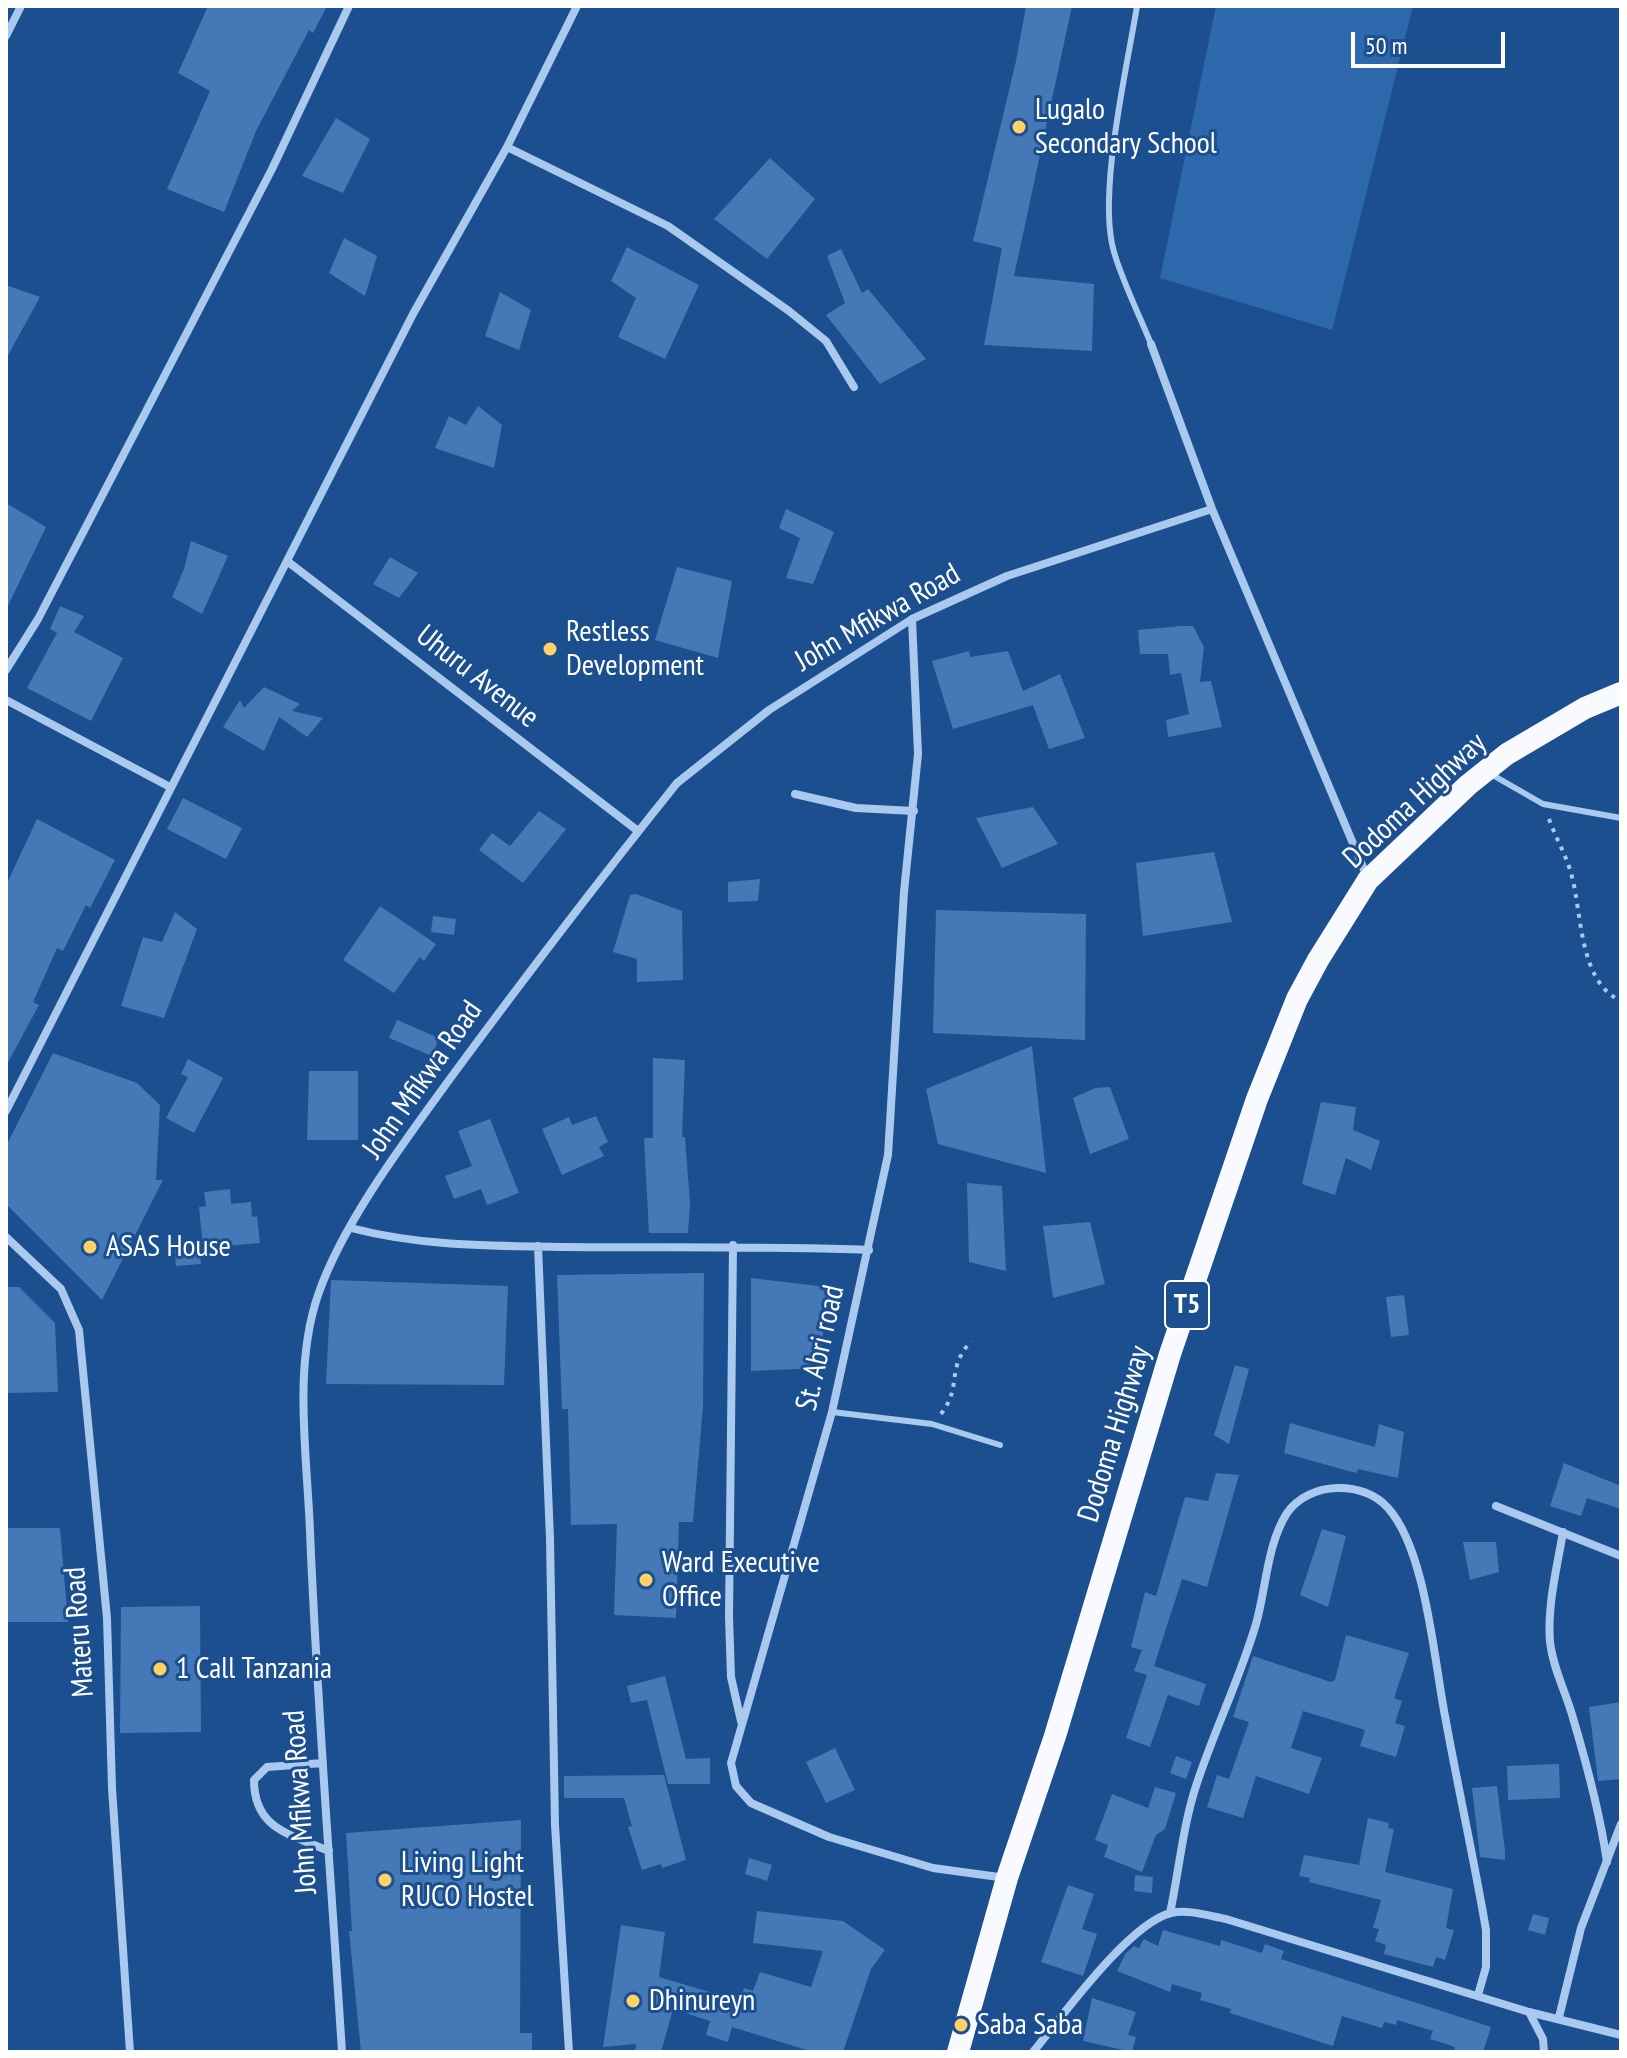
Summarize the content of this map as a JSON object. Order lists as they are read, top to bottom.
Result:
{
  "streets": {
    "highway": ["Dodoma Highway", "T5"],
    "street": [
      "John Mfikwa Road",
      "Uhuru Avenue",
      "St. Abri road",
      "Materu Road"
    ]
  },
  "crossings": [
    ["John Mfikwa Road", "Uhuru Avenue"],
    ["John Mfikwa Road", "St. Abri road"],
    ["Dodoma Highway", "St. Abri road"]
  ],
  "places": [
    "Lugalo Secondary School",
    "Restless Development",
    "ASAS House",
    "Ward Executive Office",
    "1 Call Tanzania",
    "Living Light RUCO Hostel",
    "Dhinureyn",
    "Saba Saba"
  ],
  "scale_bar": "50 m"
}
